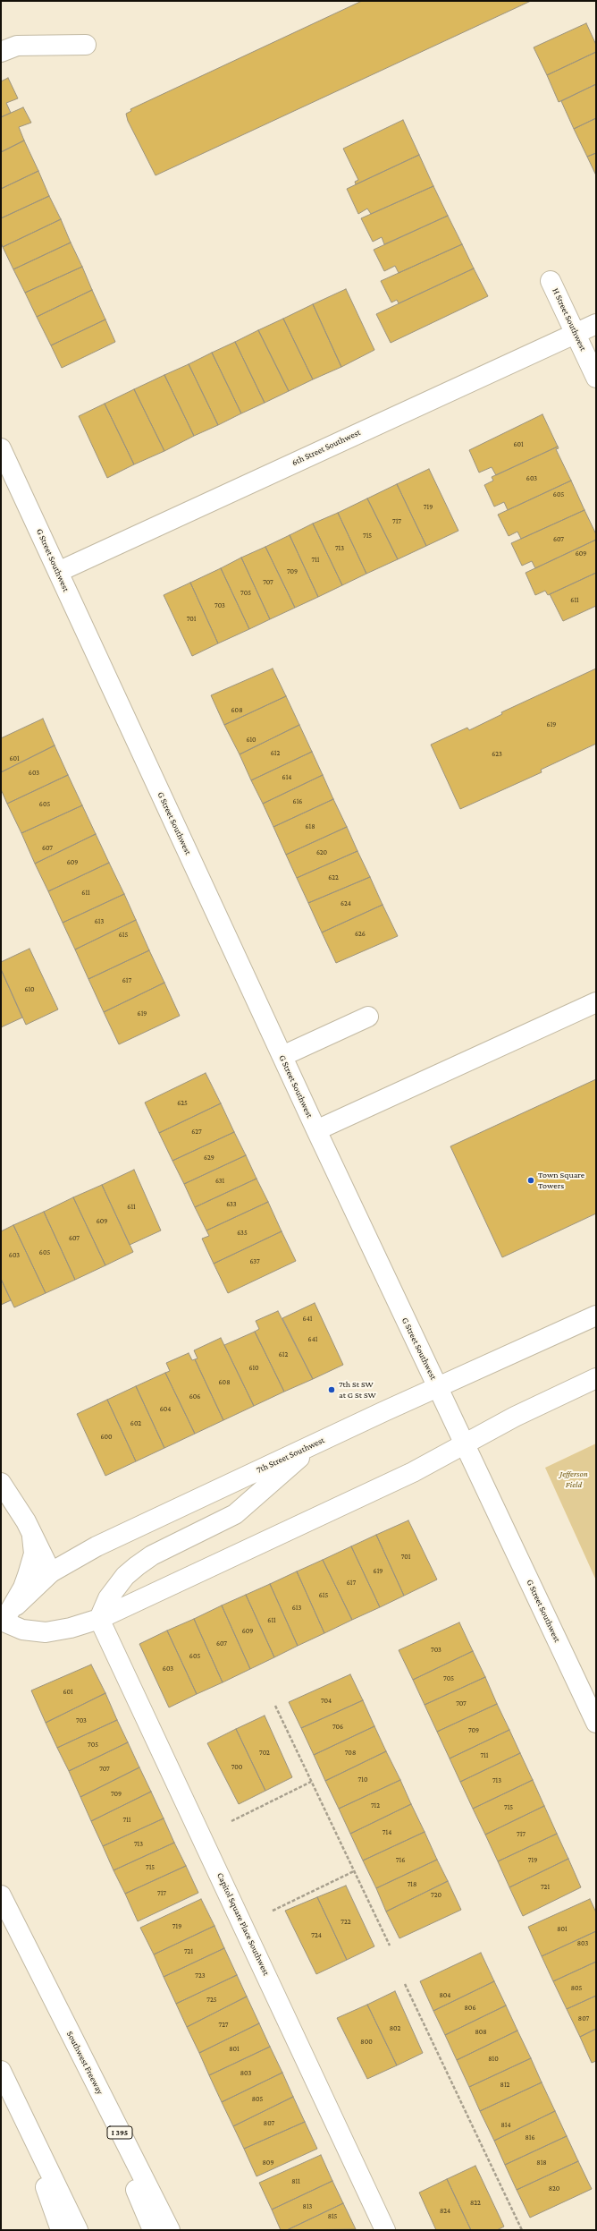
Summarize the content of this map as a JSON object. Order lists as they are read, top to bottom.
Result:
{
  "streets": {
    "main road": [
      "H Street Southwest",
      "6th Street Southwest",
      "G Street Southwest",
      "7th Street Southwest",
      "Capitol Square Place Southwest",
      "Southwest Freeway",
      "I 395"
    ]
  },
  "crossings": [
    ["H Street Southwest", "6th Street Southwest"],
    ["6th Street Southwest", "G Street Southwest"],
    ["G Street Southwest", "7th Street Southwest"]
  ],
  "parks": ["Jefferson Field"],
  "places": ["Town Square Towers", "7th St SW at G St SW"],
  "house_numbers": [
    "601",
    "603",
    "605",
    "719",
    "717",
    "715",
    "607",
    "713",
    "609",
    "711",
    "709",
    "707",
    "705",
    "611",
    "703",
    "701",
    "608",
    "619",
    "610",
    "612",
    "623",
    "601",
    "603",
    "614",
    "616",
    "605",
    "618",
    "607",
    "620",
    "609",
    "622",
    "611",
    "624",
    "613",
    "626",
    "615",
    "617",
    "610",
    "619",
    "625",
    "627",
    "629",
    "631",
    "633",
    "611",
    "609",
    "635",
    "607",
    "605",
    "603",
    "637",
    "641",
    "641",
    "612",
    "610",
    "608",
    "606",
    "604",
    "602",
    "600",
    "701",
    "619",
    "617",
    "615",
    "613",
    "611",
    "609",
    "607",
    "703",
    "605",
    "603",
    "705",
    "601",
    "704",
    "707",
    "703",
    "706",
    "709",
    "705",
    "702",
    "708",
    "711",
    "700",
    "707",
    "710",
    "713",
    "709",
    "712",
    "715",
    "711",
    "714",
    "717",
    "713",
    "716",
    "719",
    "715",
    "718",
    "721",
    "717",
    "720",
    "722",
    "719",
    "801",
    "724",
    "803",
    "721",
    "723",
    "805",
    "804",
    "725",
    "806",
    "807",
    "727",
    "802",
    "808",
    "800",
    "801",
    "810",
    "803",
    "812",
    "805",
    "807",
    "814",
    "816",
    "809",
    "818",
    "811",
    "820",
    "822",
    "813",
    "824",
    "815"
  ]
}
